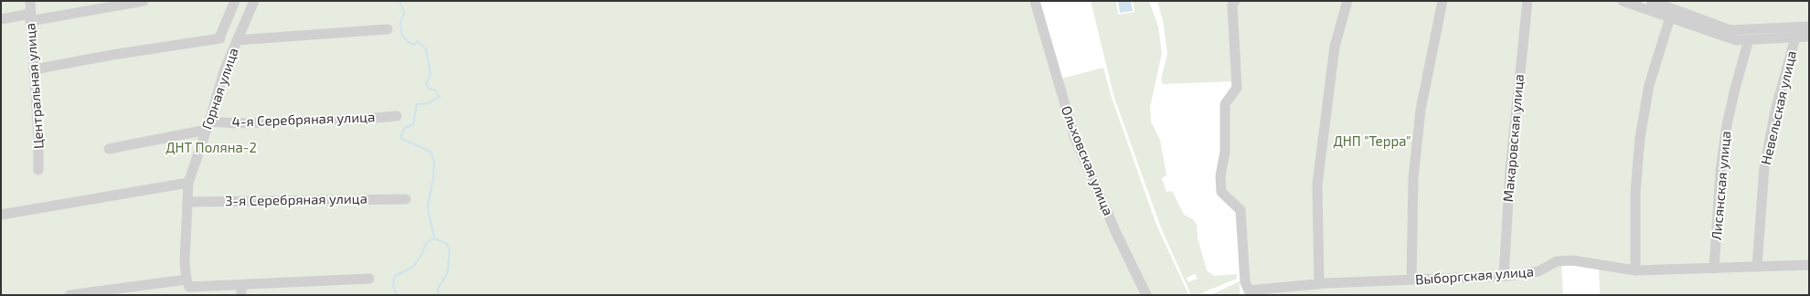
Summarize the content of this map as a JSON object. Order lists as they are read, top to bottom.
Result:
{
  "streets": {
    "street": [
      "Центральная улица",
      "Горная улица",
      "Невельская улица",
      "4-я Серебряная улица",
      "Макаровская улица",
      "Ольховская улица",
      "Лисянская улица",
      "3-я Серебряная улица",
      "Выборгская улица"
    ]
  },
  "crossings": [
    ["Горная улица", "4-я Серебряная улица"],
    ["Горная улица", "3-я Серебряная улица"],
    ["Невельская улица", "Выборгская улица"],
    ["Макаровская улица", "Выборгская улица"],
    ["Лисянская улица", "Выборгская улица"]
  ],
  "parks": ["ДНП \"Терра\"", "ДНТ Поляна-2"]
}
